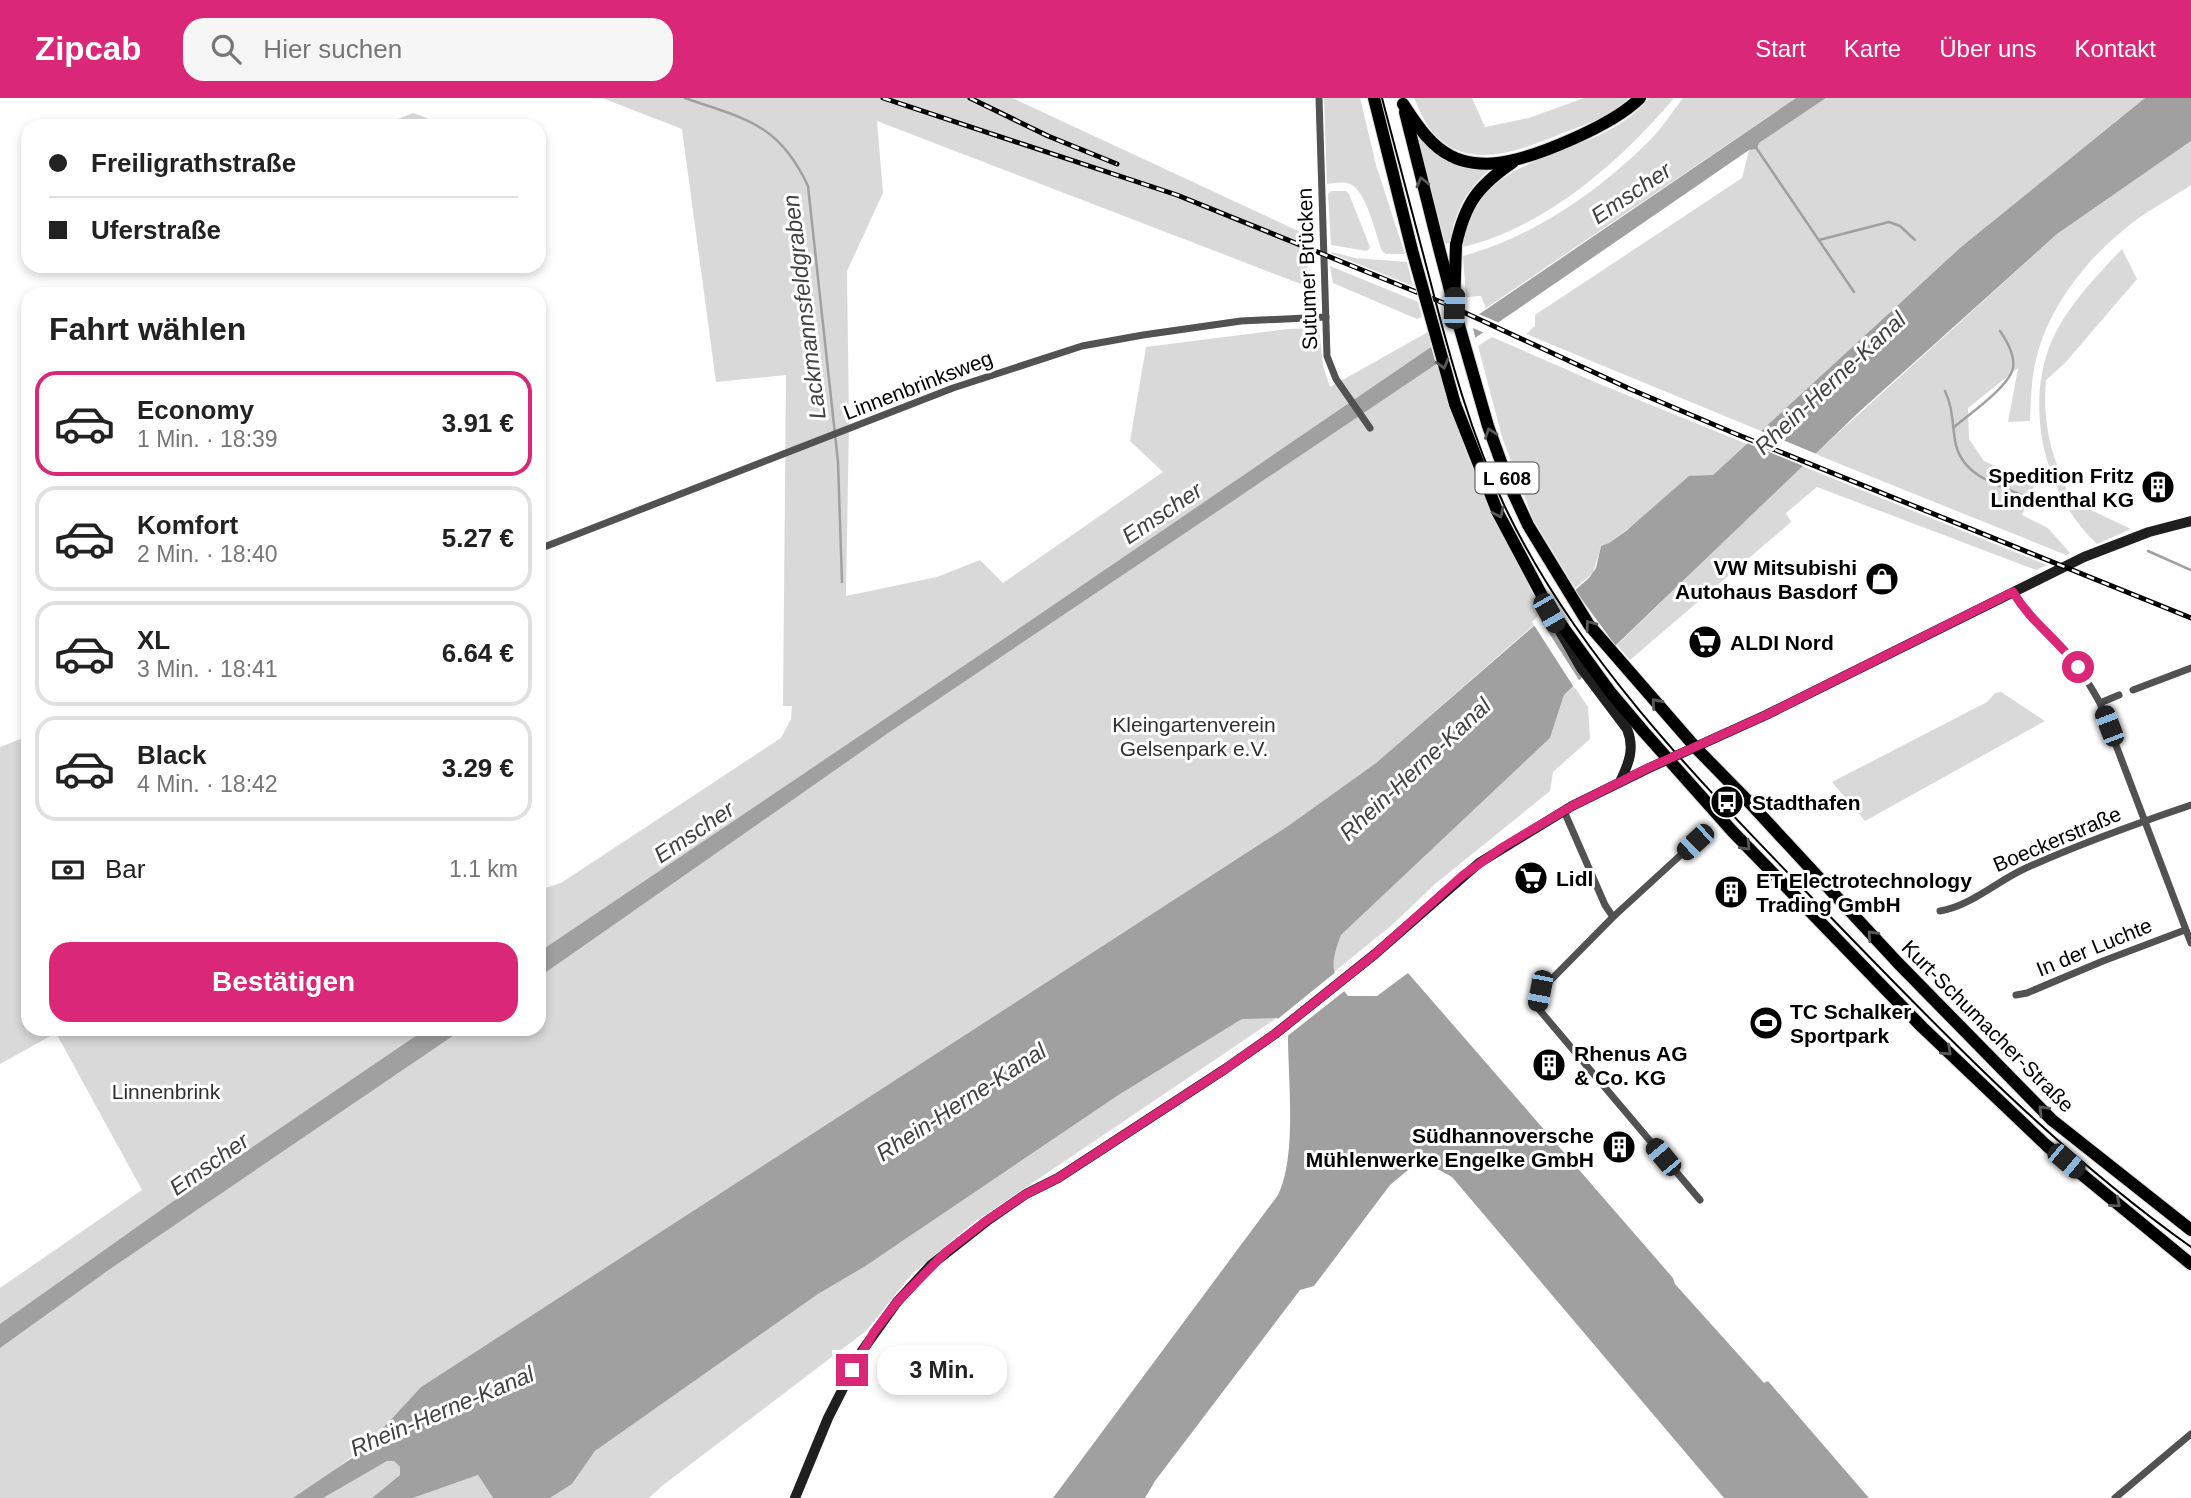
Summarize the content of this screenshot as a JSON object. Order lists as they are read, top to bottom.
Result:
{
  "streets": {
    "main road": ["L 608", "Kurt-Schumacher-Straße"],
    "street": [
      "Sutumer Brücken",
      "Linnenbrinksweg",
      "Boeckerstraße",
      "In der Luchte"
    ]
  },
  "crossings": [
    ["Sutumer Brücken", "Linnenbrinksweg"],
    ["L 608", "Kurt-Schumacher-Straße"]
  ],
  "water": ["Emscher", "Lackmannsfeldgraben", "Rhein-Herne-Kanal"],
  "parks": ["Kleingartenverein Gelsenpark e.V.", "Linnenbrink"],
  "places": {
    "building": [
      "Spedition Fritz Lindenthal KG",
      "ET Electrotechnology Trading GmbH",
      "Rhenus AG & Co. KG",
      "Südhannoversche Mühlenwerke Engelke GmbH"
    ],
    "shop": ["VW Mitsubishi Autohaus Basdorf"],
    "supermarket": ["ALDI Nord", "Lidl"],
    "bus stop": ["Stadthafen"],
    "sports": ["TC Schalker Sportpark"]
  },
  "page": {
    "header": "Zipcab",
    "search": "Hier suchen",
    "nav": [
      "Start",
      "Karte",
      "Über uns",
      "Kontakt"
    ],
    "banner": ["Freiligrathstraße", "Uferstraße"],
    "heading": "Fahrt wählen",
    "list": [
      {
        "name": "Economy",
        "note": "1 Min. · 18:39",
        "value": "3.91 €"
      },
      {
        "name": "Komfort",
        "note": "2 Min. · 18:40",
        "value": "5.27 €"
      },
      {
        "name": "XL",
        "note": "3 Min. · 18:41",
        "value": "6.64 €"
      },
      {
        "name": "Black",
        "note": "4 Min. · 18:42",
        "value": "3.29 €"
      }
    ],
    "pay": ["Bar", "1.1 km"],
    "buttons": "Bestätigen",
    "bubble": "3 Min."
  }
}
